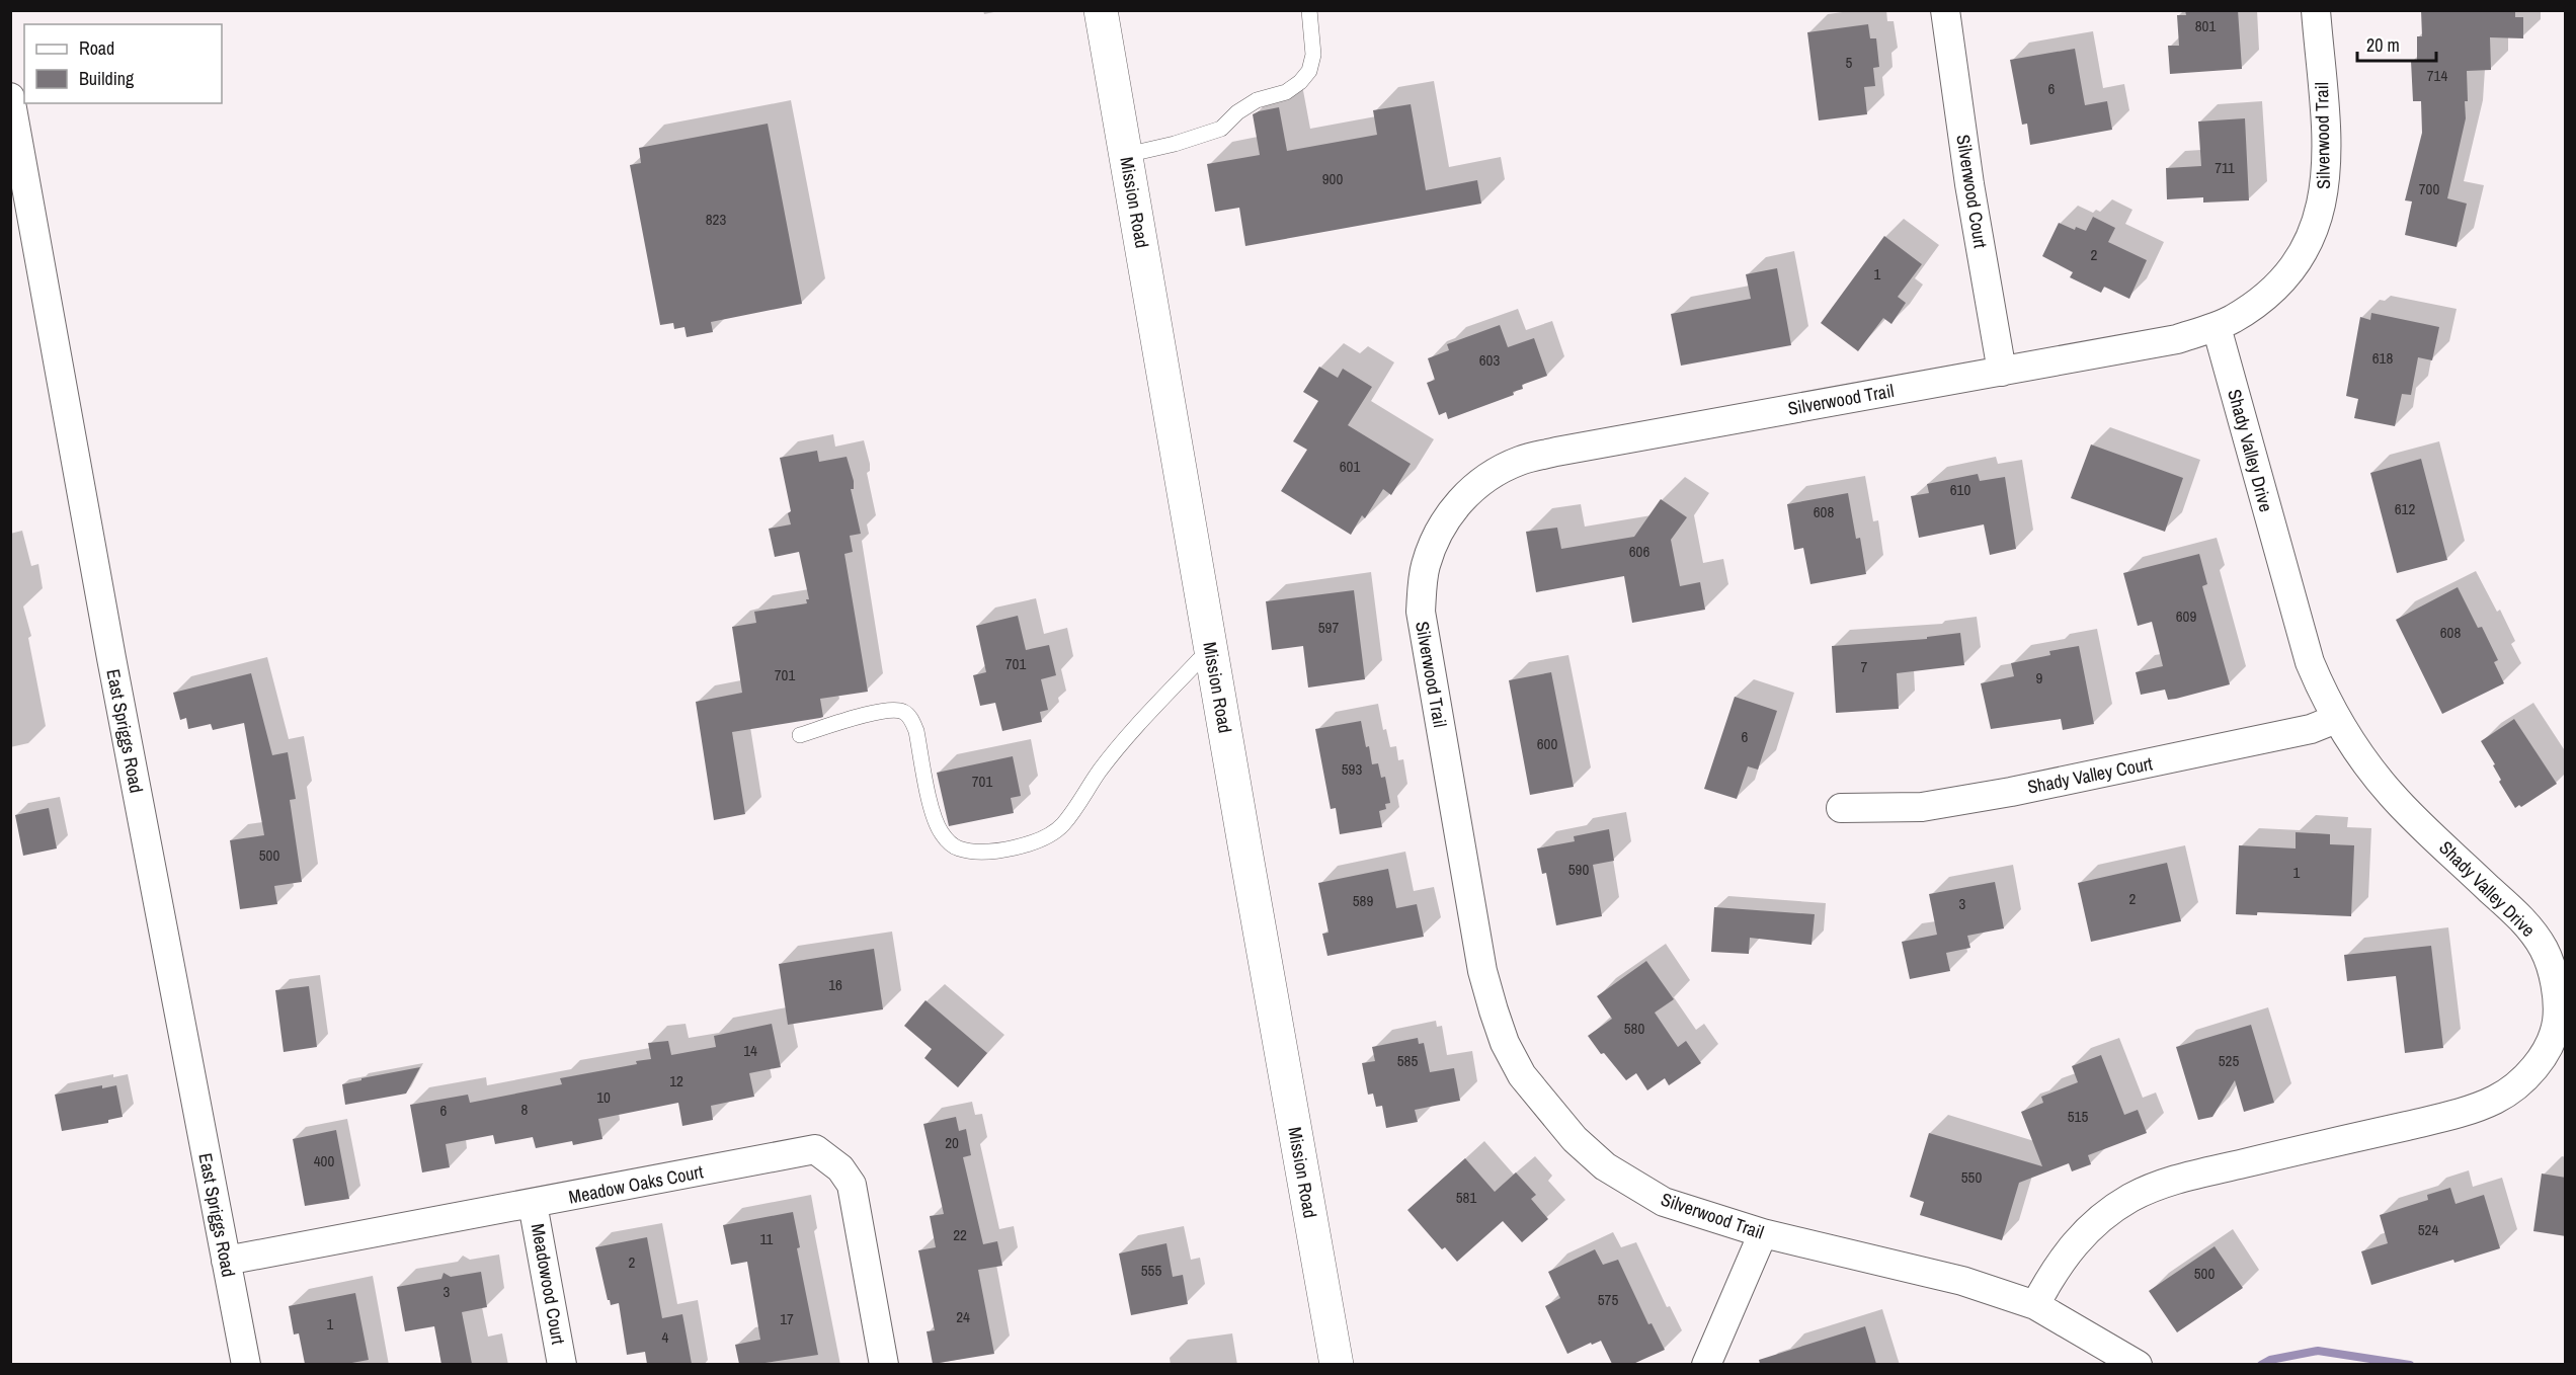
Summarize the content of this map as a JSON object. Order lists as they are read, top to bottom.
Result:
{
  "streets": {
    "street": [
      "Silverwood Trail",
      "Silverwood Court",
      "Mission Road",
      "Shady Valley Drive",
      "East Spriggs Road",
      "Shady Valley Court",
      "Meadow Oaks Court",
      "Meadowood Court"
    ]
  },
  "crossings": [
    ["Silverwood Trail", "Silverwood Court"],
    ["Silverwood Trail", "Shady Valley Drive"],
    ["Shady Valley Drive", "Shady Valley Court"],
    ["East Spriggs Road", "Meadow Oaks Court"],
    ["Meadow Oaks Court", "Meadowood Court"]
  ],
  "house_numbers": [
    "801",
    "5",
    "714",
    "6",
    "711",
    "900",
    "700",
    "823",
    "2",
    "1",
    "618",
    "603",
    "601",
    "610",
    "612",
    "608",
    "606",
    "609",
    "597",
    "608",
    "701",
    "7",
    "701",
    "9",
    "6",
    "600",
    "593",
    "701",
    "500",
    "590",
    "1",
    "2",
    "589",
    "3",
    "16",
    "580",
    "14",
    "585",
    "525",
    "12",
    "10",
    "8",
    "6",
    "515",
    "20",
    "400",
    "550",
    "581",
    "524",
    "22",
    "11",
    "2",
    "555",
    "500",
    "3",
    "575",
    "24",
    "17",
    "1",
    "4"
  ],
  "legend": ["Road", "Building"],
  "scale_bar": "20 m"
}
